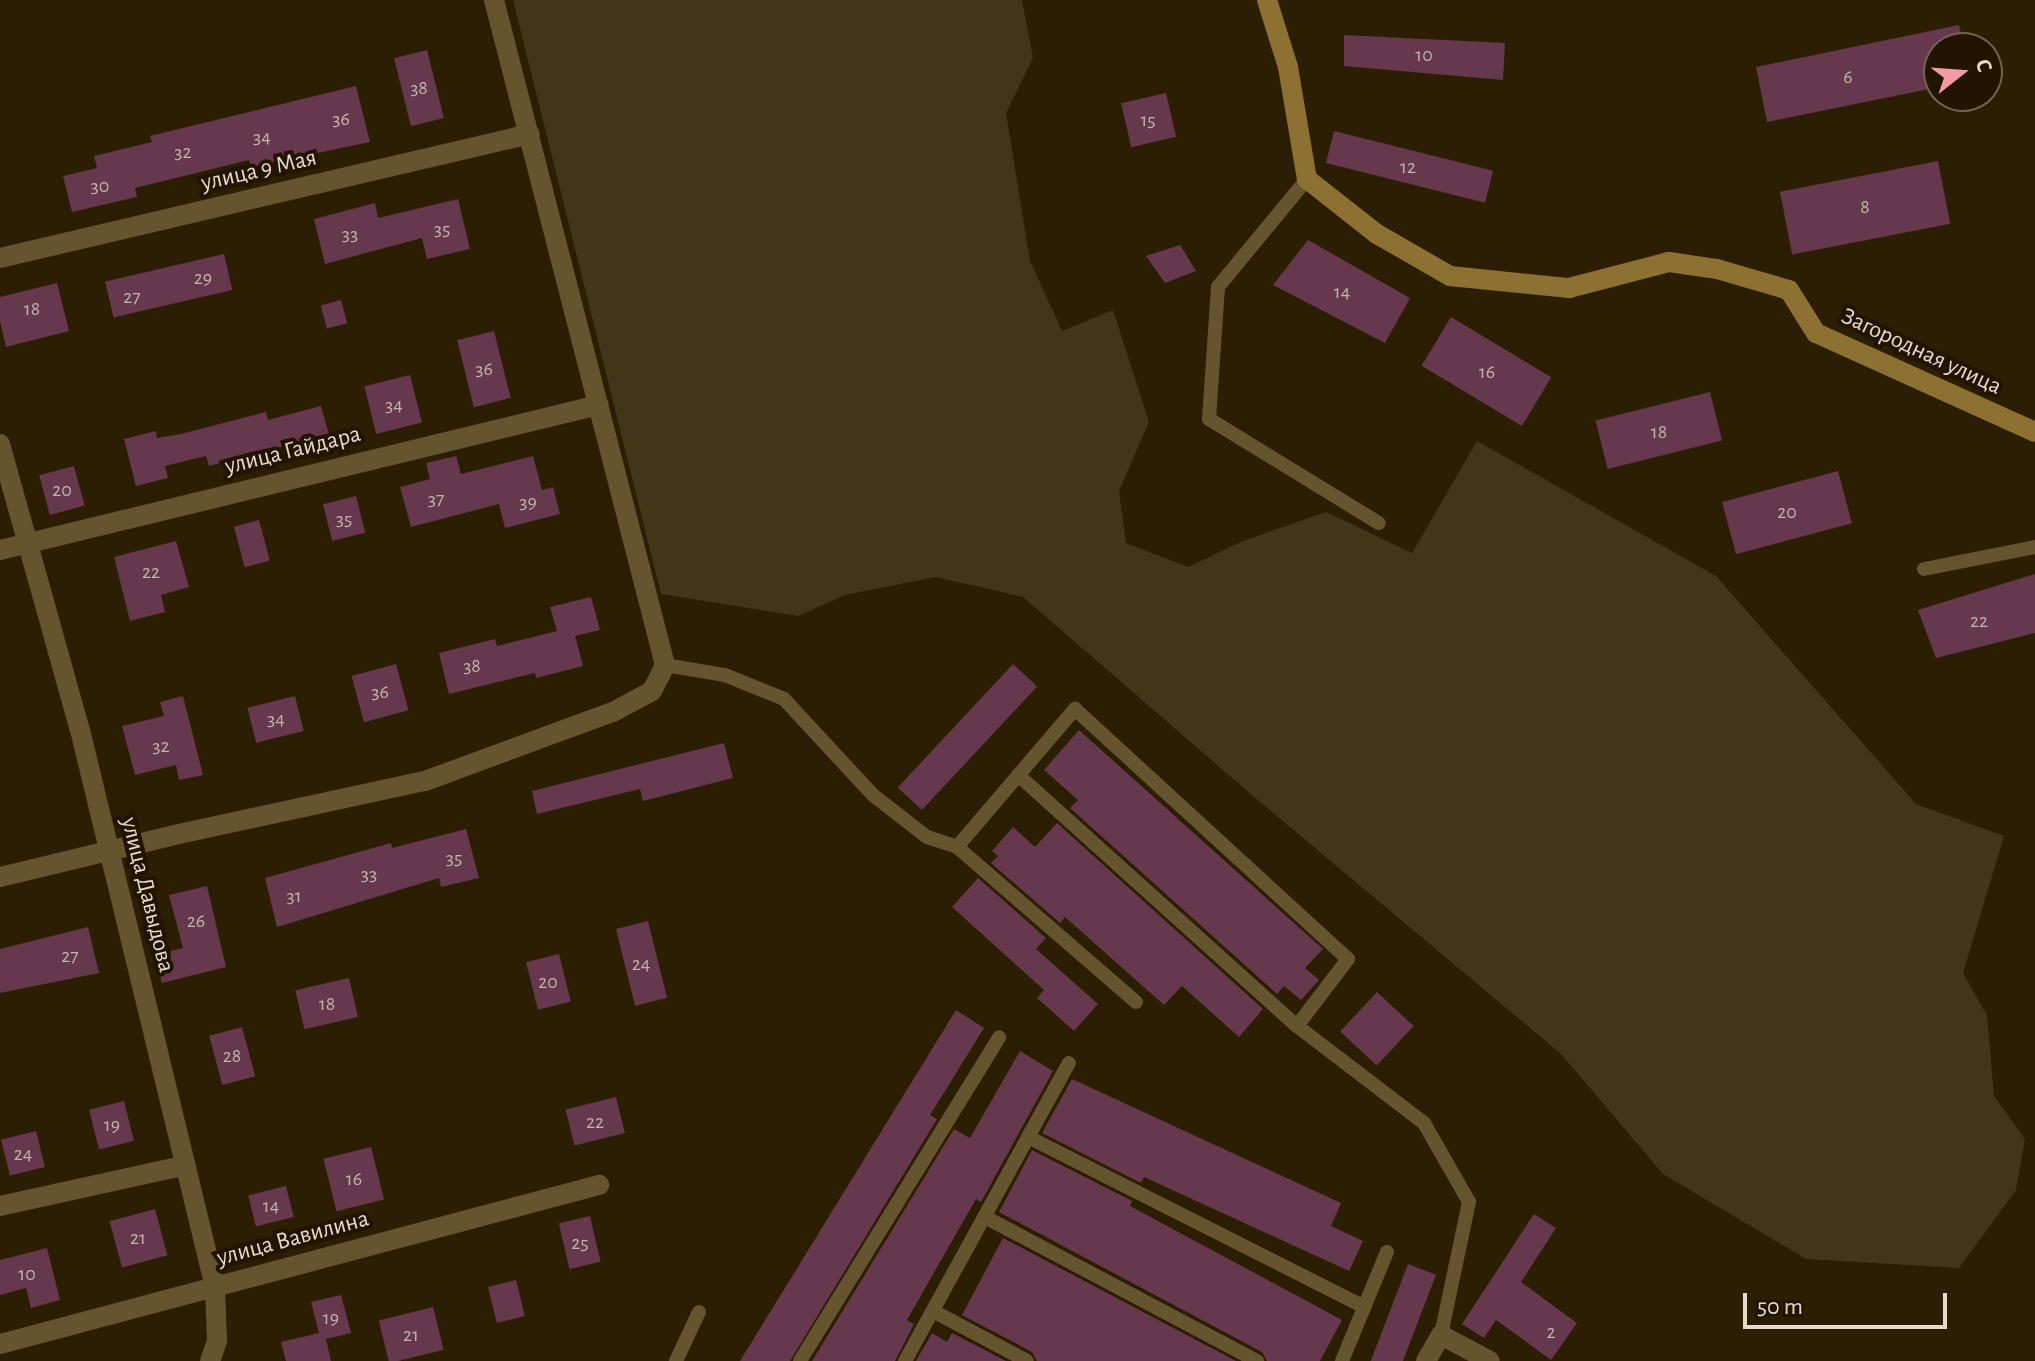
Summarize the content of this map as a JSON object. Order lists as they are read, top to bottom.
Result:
{
  "streets": {
    "street": [
      "улица 9 Мая",
      "Загородная улица",
      "улица Гайдара",
      "улица Давыдова",
      "улица Вавилина"
    ]
  },
  "crossings": [
    ["улица Гайдара", "улица Давыдова"],
    ["улица Давыдова", "улица Вавилина"]
  ],
  "house_numbers": [
    "10",
    "6",
    "38",
    "36",
    "15",
    "34",
    "32",
    "12",
    "30",
    "8",
    "35",
    "33",
    "29",
    "14",
    "27",
    "18",
    "36",
    "16",
    "34",
    "18",
    "20",
    "37",
    "39",
    "20",
    "35",
    "22",
    "22",
    "38",
    "36",
    "34",
    "32",
    "35",
    "33",
    "31",
    "26",
    "27",
    "24",
    "20",
    "18",
    "28",
    "22",
    "19",
    "24",
    "16",
    "14",
    "21",
    "25",
    "10",
    "19",
    "2",
    "21"
  ],
  "scale_bar": "50 m",
  "north": "right"
}
